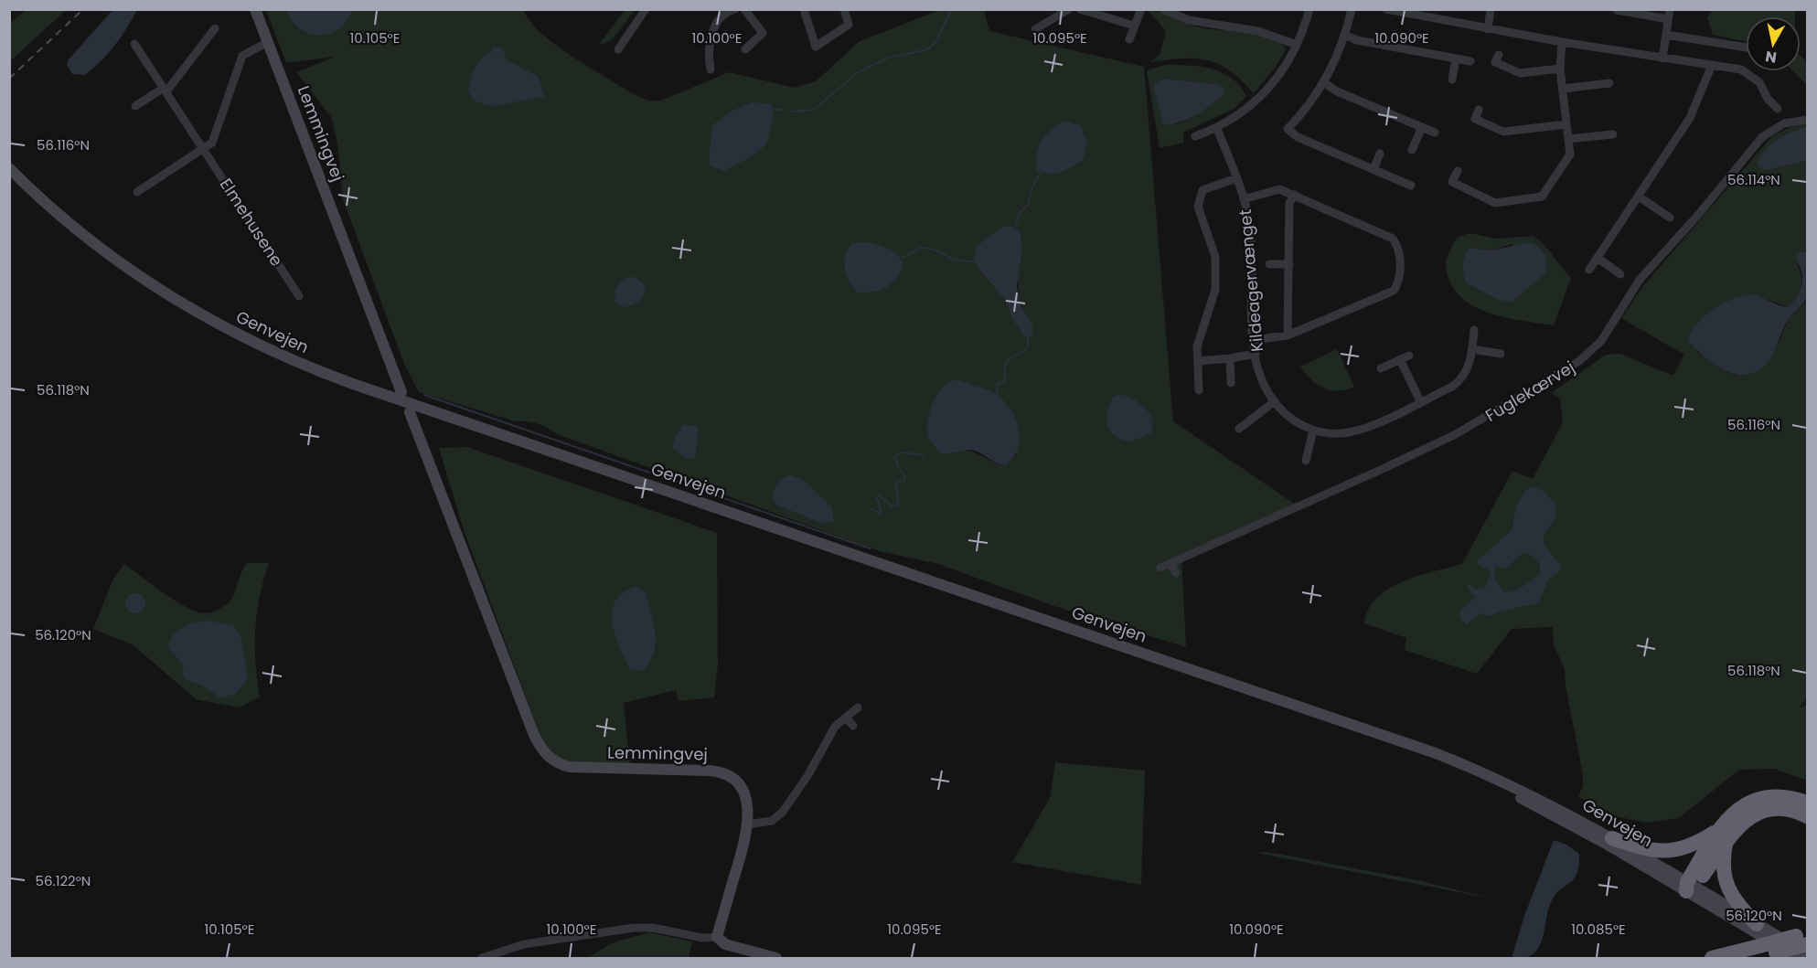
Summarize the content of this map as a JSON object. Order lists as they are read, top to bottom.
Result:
{
  "streets": {
    "street": [
      "Lemmingvej",
      "Elmehusene",
      "Kildeagervænget",
      "Genvejen",
      "Fuglekærvej"
    ]
  },
  "north": "bottom",
  "coordinates": [
    "10.105°E",
    "10.100°E",
    "10.095°E",
    "10.090°E",
    "56.116°N",
    "56.114°N",
    "56.118°N",
    "56.120°N",
    "56.122°N",
    "10.085°E"
  ]
}
